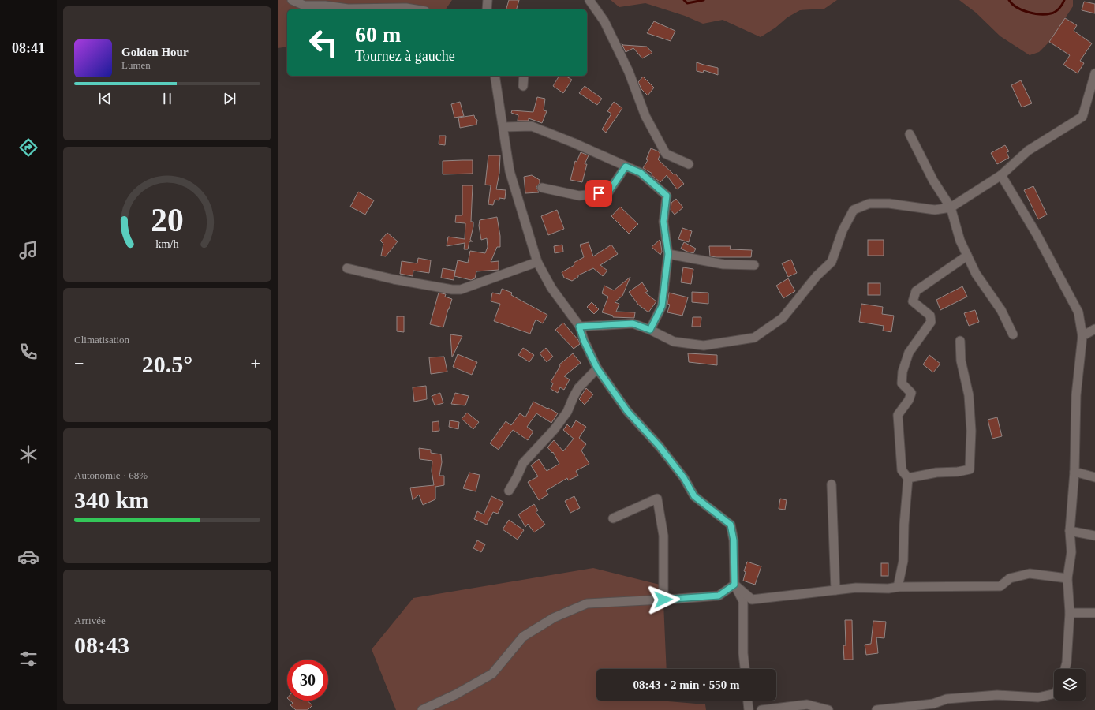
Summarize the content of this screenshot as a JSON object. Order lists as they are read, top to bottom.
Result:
{
  "page": {
    "tabs": "08:41",
    "turn": ["60 m", "Tournez à gauche"],
    "song": ["Golden Hour", "Lumen"],
    "tile": [
      "Climatisation",
      ["Autonomie · 68%", "340 km"],
      ["Arrivée", "08:43"]
    ],
    "heat": ["−", "20.5°", "+"],
    "limit": "30",
    "trip": "08:43 · 2 min · 550 m",
    "gauge": ["20", "km/h"]
  }
}
